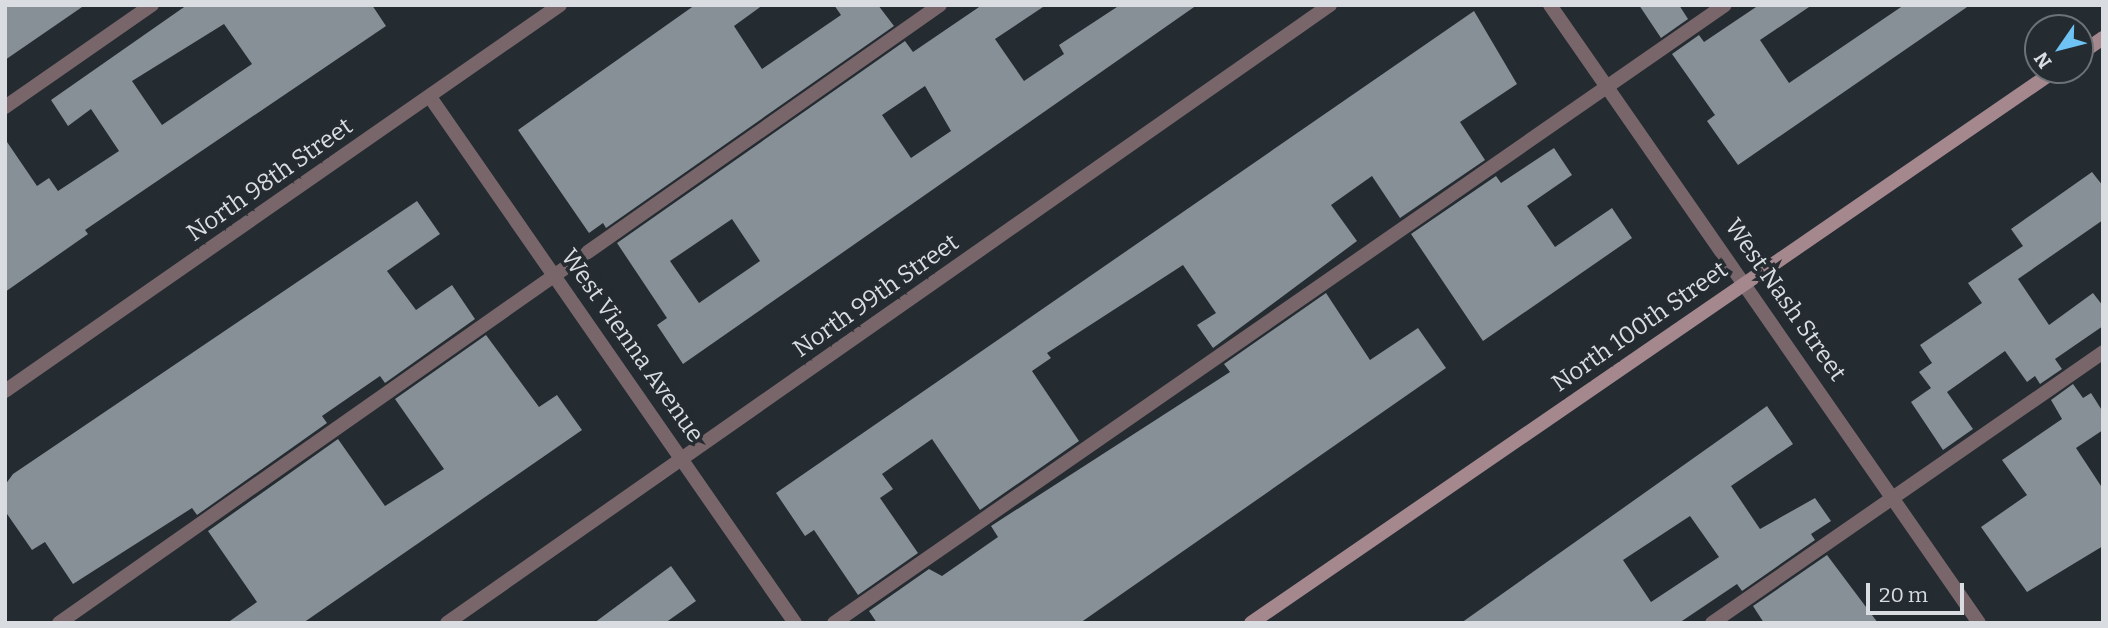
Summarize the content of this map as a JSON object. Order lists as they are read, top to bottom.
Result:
{
  "streets": {
    "street": [
      "North 98th Street",
      "North 99th Street",
      "West Nash Street",
      "North 100th Street",
      "West Vienna Avenue"
    ]
  },
  "crossings": [
    ["North 98th Street", "West Vienna Avenue"],
    ["North 99th Street", "West Vienna Avenue"],
    ["West Nash Street", "North 100th Street"]
  ],
  "scale_bar": "20 m",
  "north": "bottom left"
}
